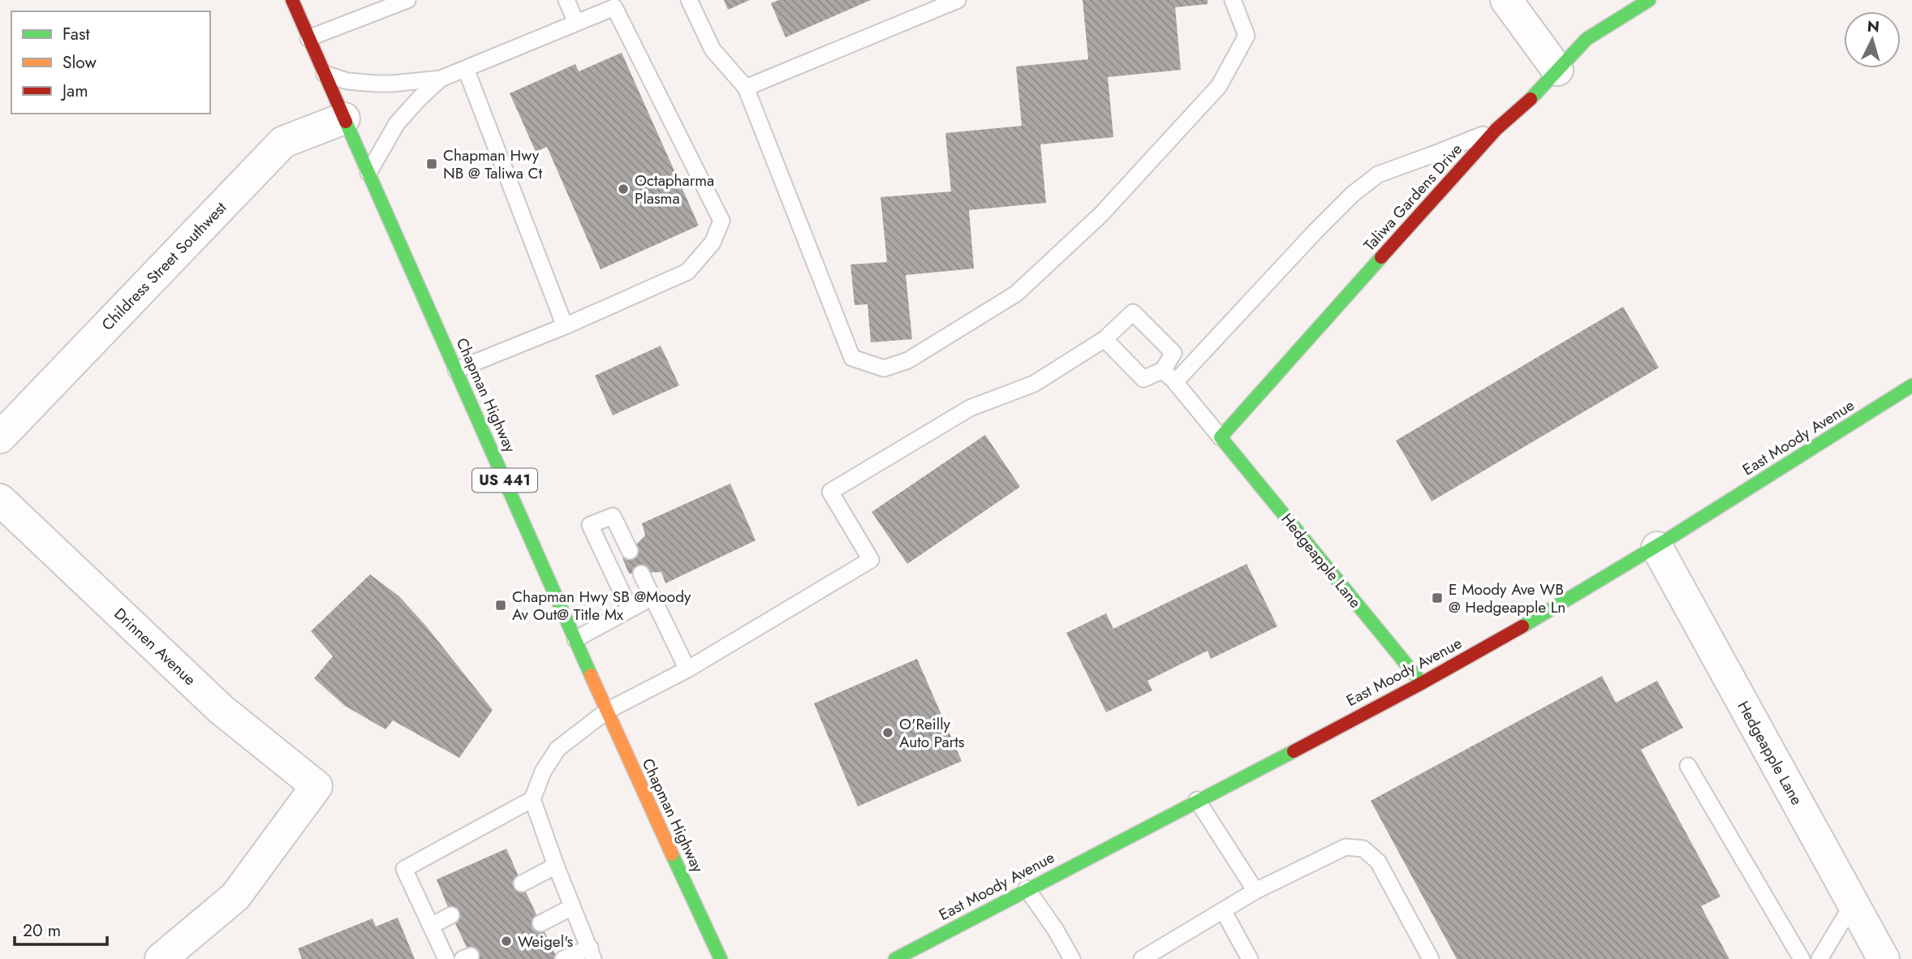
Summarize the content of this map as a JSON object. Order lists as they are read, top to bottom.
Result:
{
  "streets": {
    "main road": [
      "Taliwa Gardens Drive",
      "Chapman Highway",
      "East Moody Avenue",
      "US 441",
      "Hedgeapple Lane"
    ],
    "street": ["Childress Street Southwest", "Drinnen Avenue"]
  },
  "crossings": [
    ["Taliwa Gardens Drive", "Hedgeapple Lane"],
    ["Childress Street Southwest", "Chapman Highway"],
    ["East Moody Avenue", "Hedgeapple Lane"]
  ],
  "places": {
    "transit": ["Chapman Hwy NB @ Taliwa Ct", "E Moody Ave WB @ Hedgeapple Ln", "Chapman Hwy SB @Moody Av Out@ Title Mx"],
    "other": ["Octapharma Plasma", "O'Reilly Auto Parts", "Weigel's"]
  },
  "legend": ["Fast", "Slow", "Jam"],
  "scale_bar": "20 m",
  "north": "top"
}
